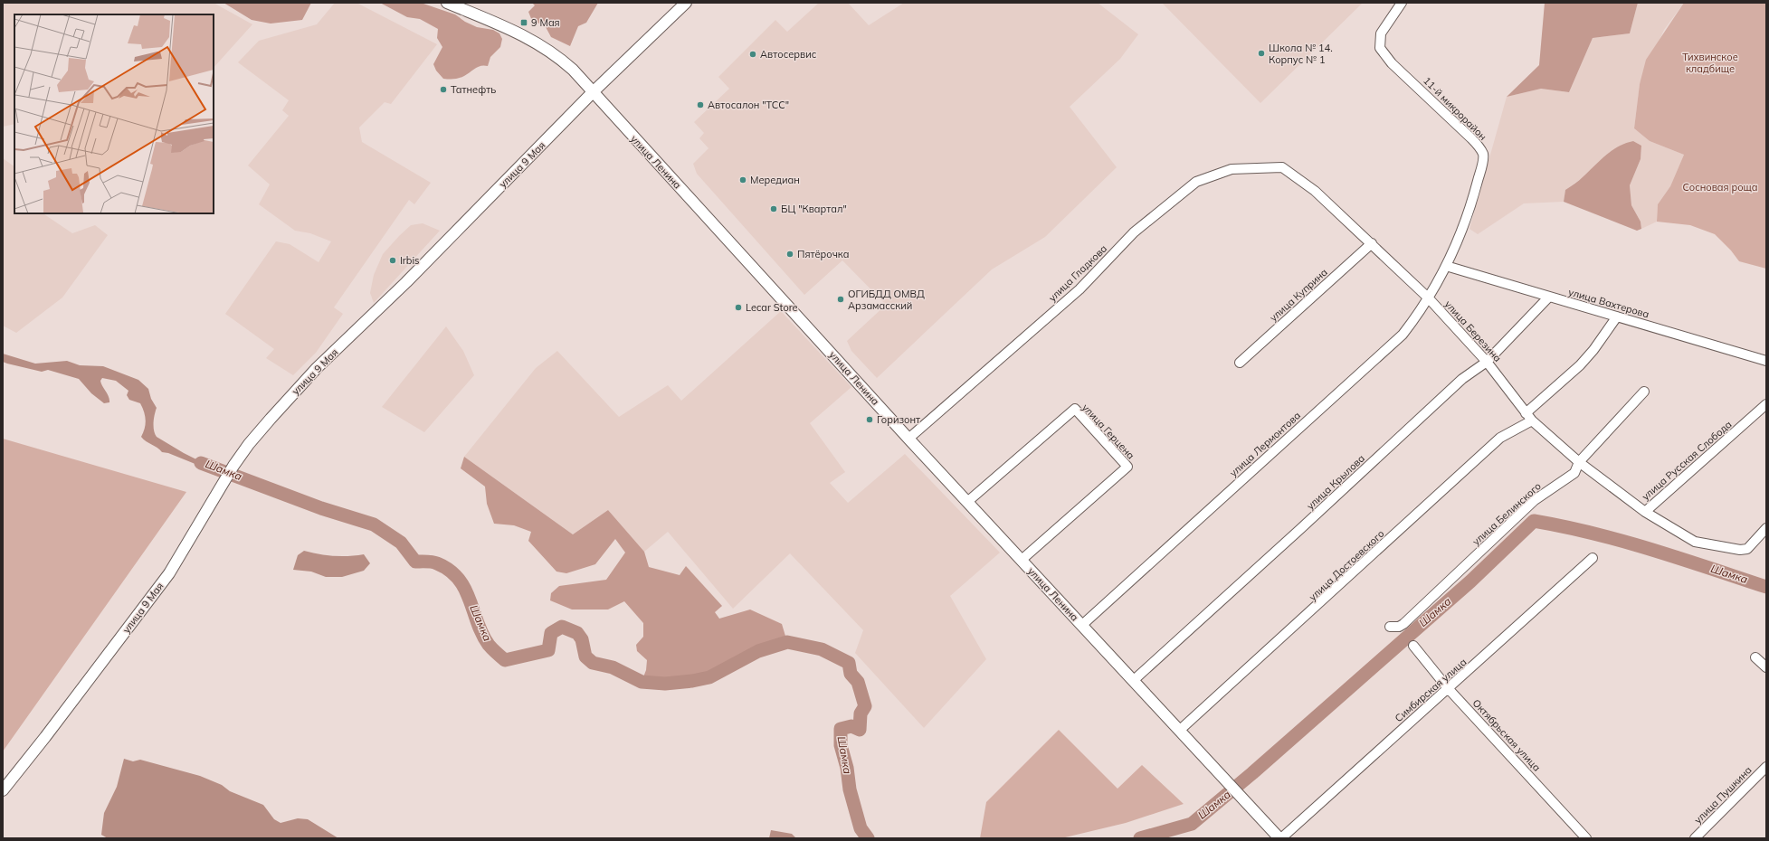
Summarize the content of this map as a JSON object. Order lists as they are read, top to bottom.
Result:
{
  "streets": {
    "main road": ["улица Ленина", "улица 9 Мая"],
    "street": [
      "11-й микрорайон",
      "улица Гладкова",
      "улица Куприна",
      "улица Вахтерова",
      "улица Березина",
      "улица Герцена",
      "улица Лермонтова",
      "улица Русская Слобода",
      "улица Крылова",
      "улица Белинского",
      "улица Достоевского",
      "Симбирская улица",
      "Октябрьская улица",
      "улица Пушкина"
    ]
  },
  "crossings": [
    ["11-й микрорайон", "улица Вахтерова"],
    ["11-й микрорайон", "улица Лермонтова"],
    ["улица Ленина", "улица 9 Мая"],
    ["улица Ленина", "улица Гладкова"],
    ["улица Ленина", "улица Герцена"],
    ["улица Ленина", "улица Лермонтова"],
    ["улица Ленина", "улица Крылова"],
    ["улица Ленина", "улица Достоевского"],
    ["улица Ленина", "Симбирская улица"],
    ["улица Гладкова", "улица Березина"],
    ["улица Куприна", "улица Березина"],
    ["улица Вахтерова", "улица Лермонтова"],
    ["улица Вахтерова", "улица Крылова"],
    ["улица Березина", "улица Лермонтова"],
    ["улица Березина", "улица Русская Слобода"],
    ["улица Березина", "улица Крылова"],
    ["улица Березина", "улица Белинского"],
    ["улица Березина", "улица Достоевского"],
    ["Симбирская улица", "Октябрьская улица"]
  ],
  "water": ["Шамка"],
  "parks": ["Тихвинское кладбище", "Сосновая роща"],
  "places": {
    "transit": ["9 Мая"],
    "other": [
      "Школа № 14. Корпус № 1",
      "Автосервис",
      "Татнефть",
      "Автосалон \"ТСС\"",
      "Мередиан",
      "БЦ \"Квартал\"",
      "Пятёрочка",
      "Irbis",
      "ОГИБДД ОМВД Арзамасский",
      "Lecar Store",
      "Горизонт"
    ]
  }
}
